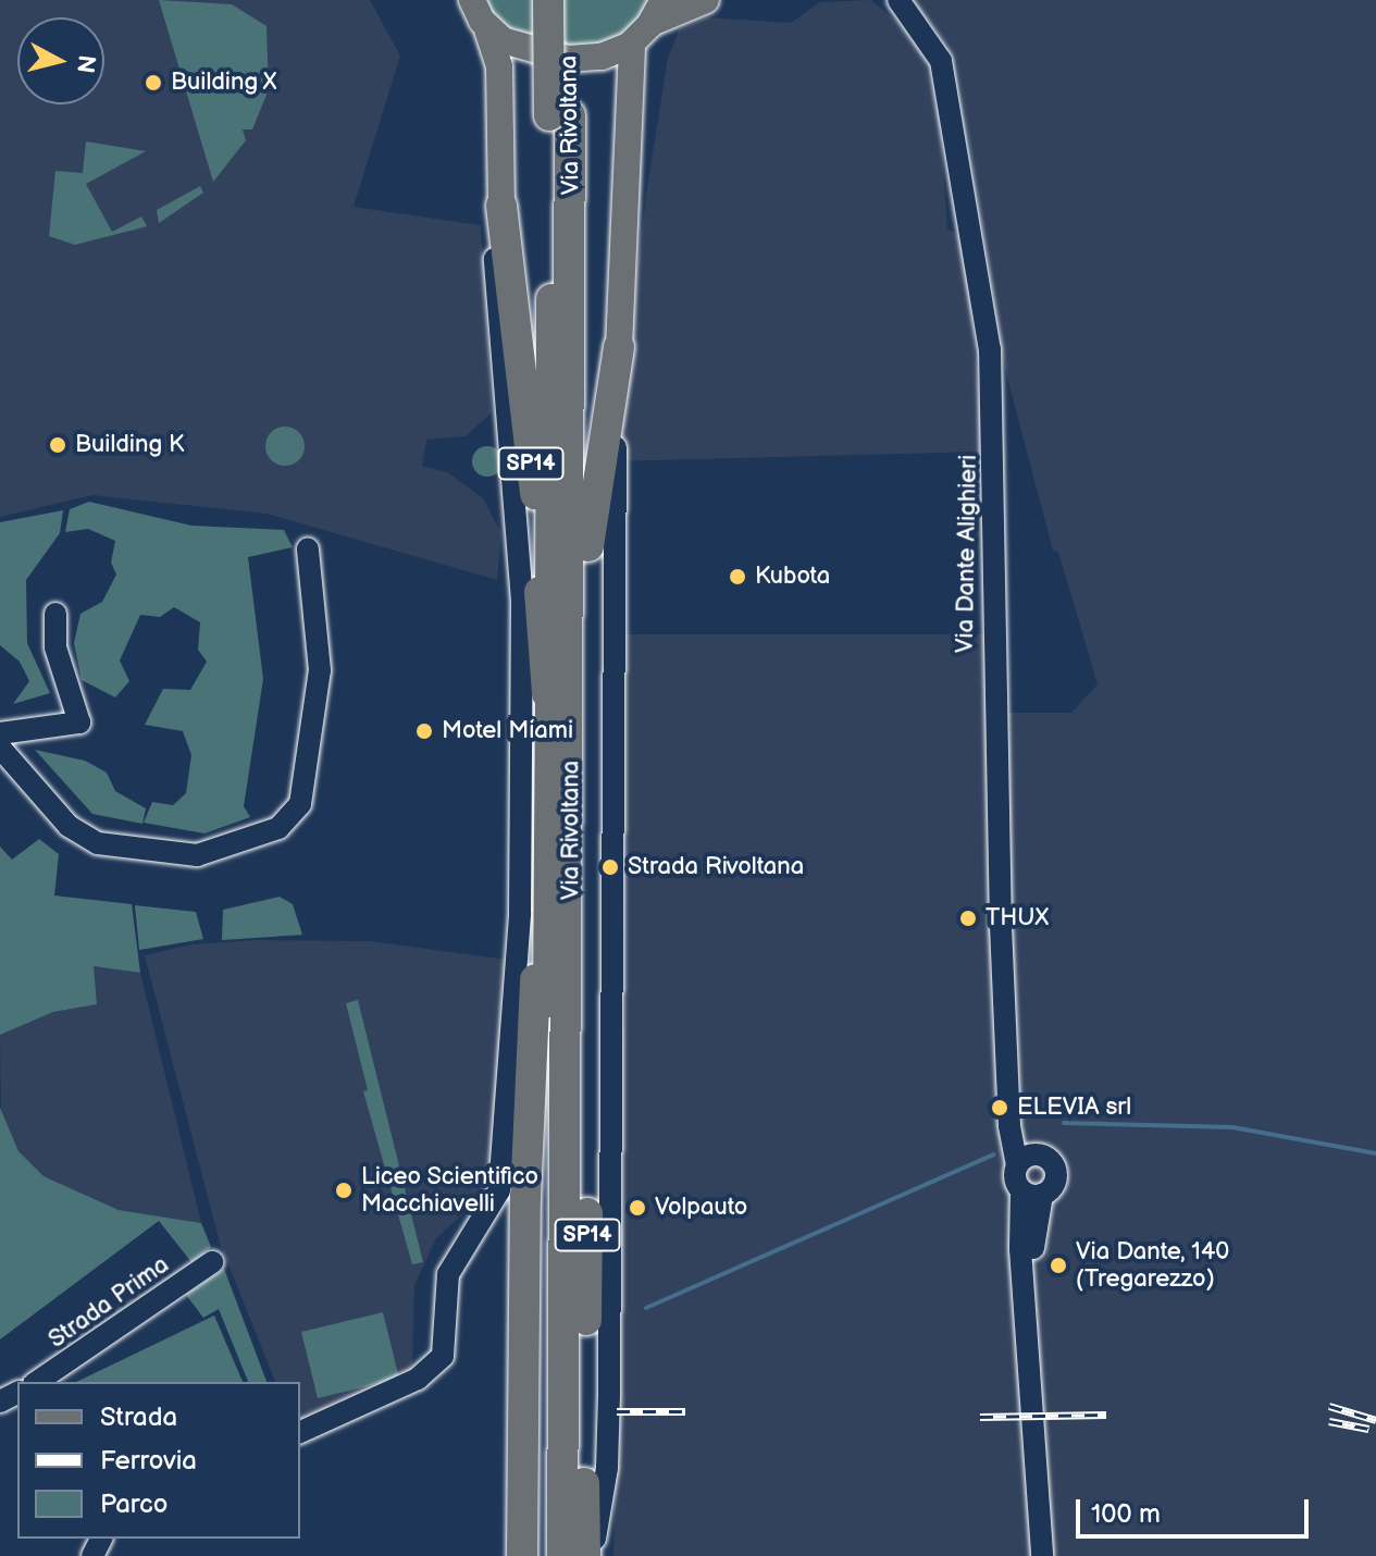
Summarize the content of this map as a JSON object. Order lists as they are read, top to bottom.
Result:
{
  "streets": {
    "highway": ["Via Rivoltana", "SP14"],
    "street": ["Via Dante Alighieri", "Strada Prima"]
  },
  "crossings": [
    ["Via Rivoltana", "SP14"]
  ],
  "places": [
    "Building X",
    "Building K",
    "Kubota",
    "Motel Miami",
    "Strada Rivoltana",
    "THUX",
    "ELEVIA srl",
    "Liceo Scientifico Macchiavelli",
    "Volpauto",
    "Via Dante, 140 (Tregarezzo)"
  ],
  "legend": ["Strada", "Ferrovia", "Parco"],
  "scale_bar": "100 m",
  "north": "right"
}
